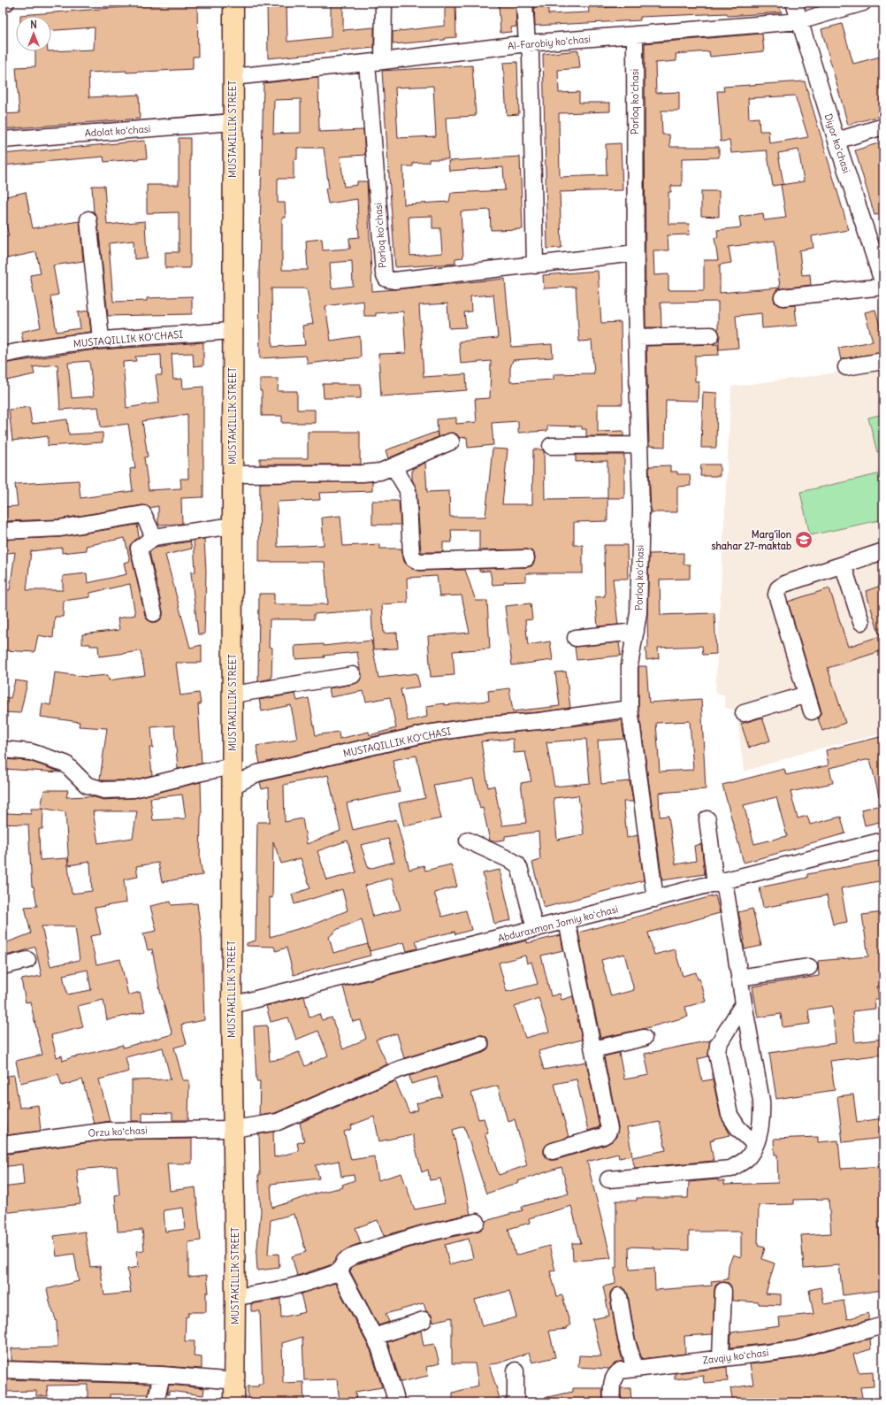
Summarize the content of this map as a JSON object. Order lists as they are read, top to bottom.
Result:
{
  "streets": {
    "main road": ["MUSTAKILLIK STREET"],
    "street": [
      "Al-Farobiy koʻchasi",
      "Porloq koʻchasi",
      "Adolat koʻchasi",
      "Diyor koʻchasi",
      "MUSTAQILLIK KO‘CHASI",
      "Abduraxmon Jomiy koʻchasi",
      "Orzu koʻchasi",
      "Zavqiy koʻchasi"
    ]
  },
  "crossings": [
    ["Al-Farobiy koʻchasi", "Porloq koʻchasi"],
    ["Al-Farobiy koʻchasi", "MUSTAKILLIK STREET"],
    ["Al-Farobiy koʻchasi", "Diyor koʻchasi"],
    ["Porloq koʻchasi", "MUSTAQILLIK KO‘CHASI"],
    ["Porloq koʻchasi", "Abduraxmon Jomiy koʻchasi"],
    ["MUSTAKILLIK STREET", "Adolat koʻchasi"],
    ["MUSTAKILLIK STREET", "MUSTAQILLIK KO‘CHASI"],
    ["MUSTAKILLIK STREET", "Abduraxmon Jomiy koʻchasi"],
    ["MUSTAKILLIK STREET", "Orzu koʻchasi"]
  ],
  "places": {
    "school or university": ["Marg'ilon shahar 27-maktab"]
  },
  "north": "top"
}
